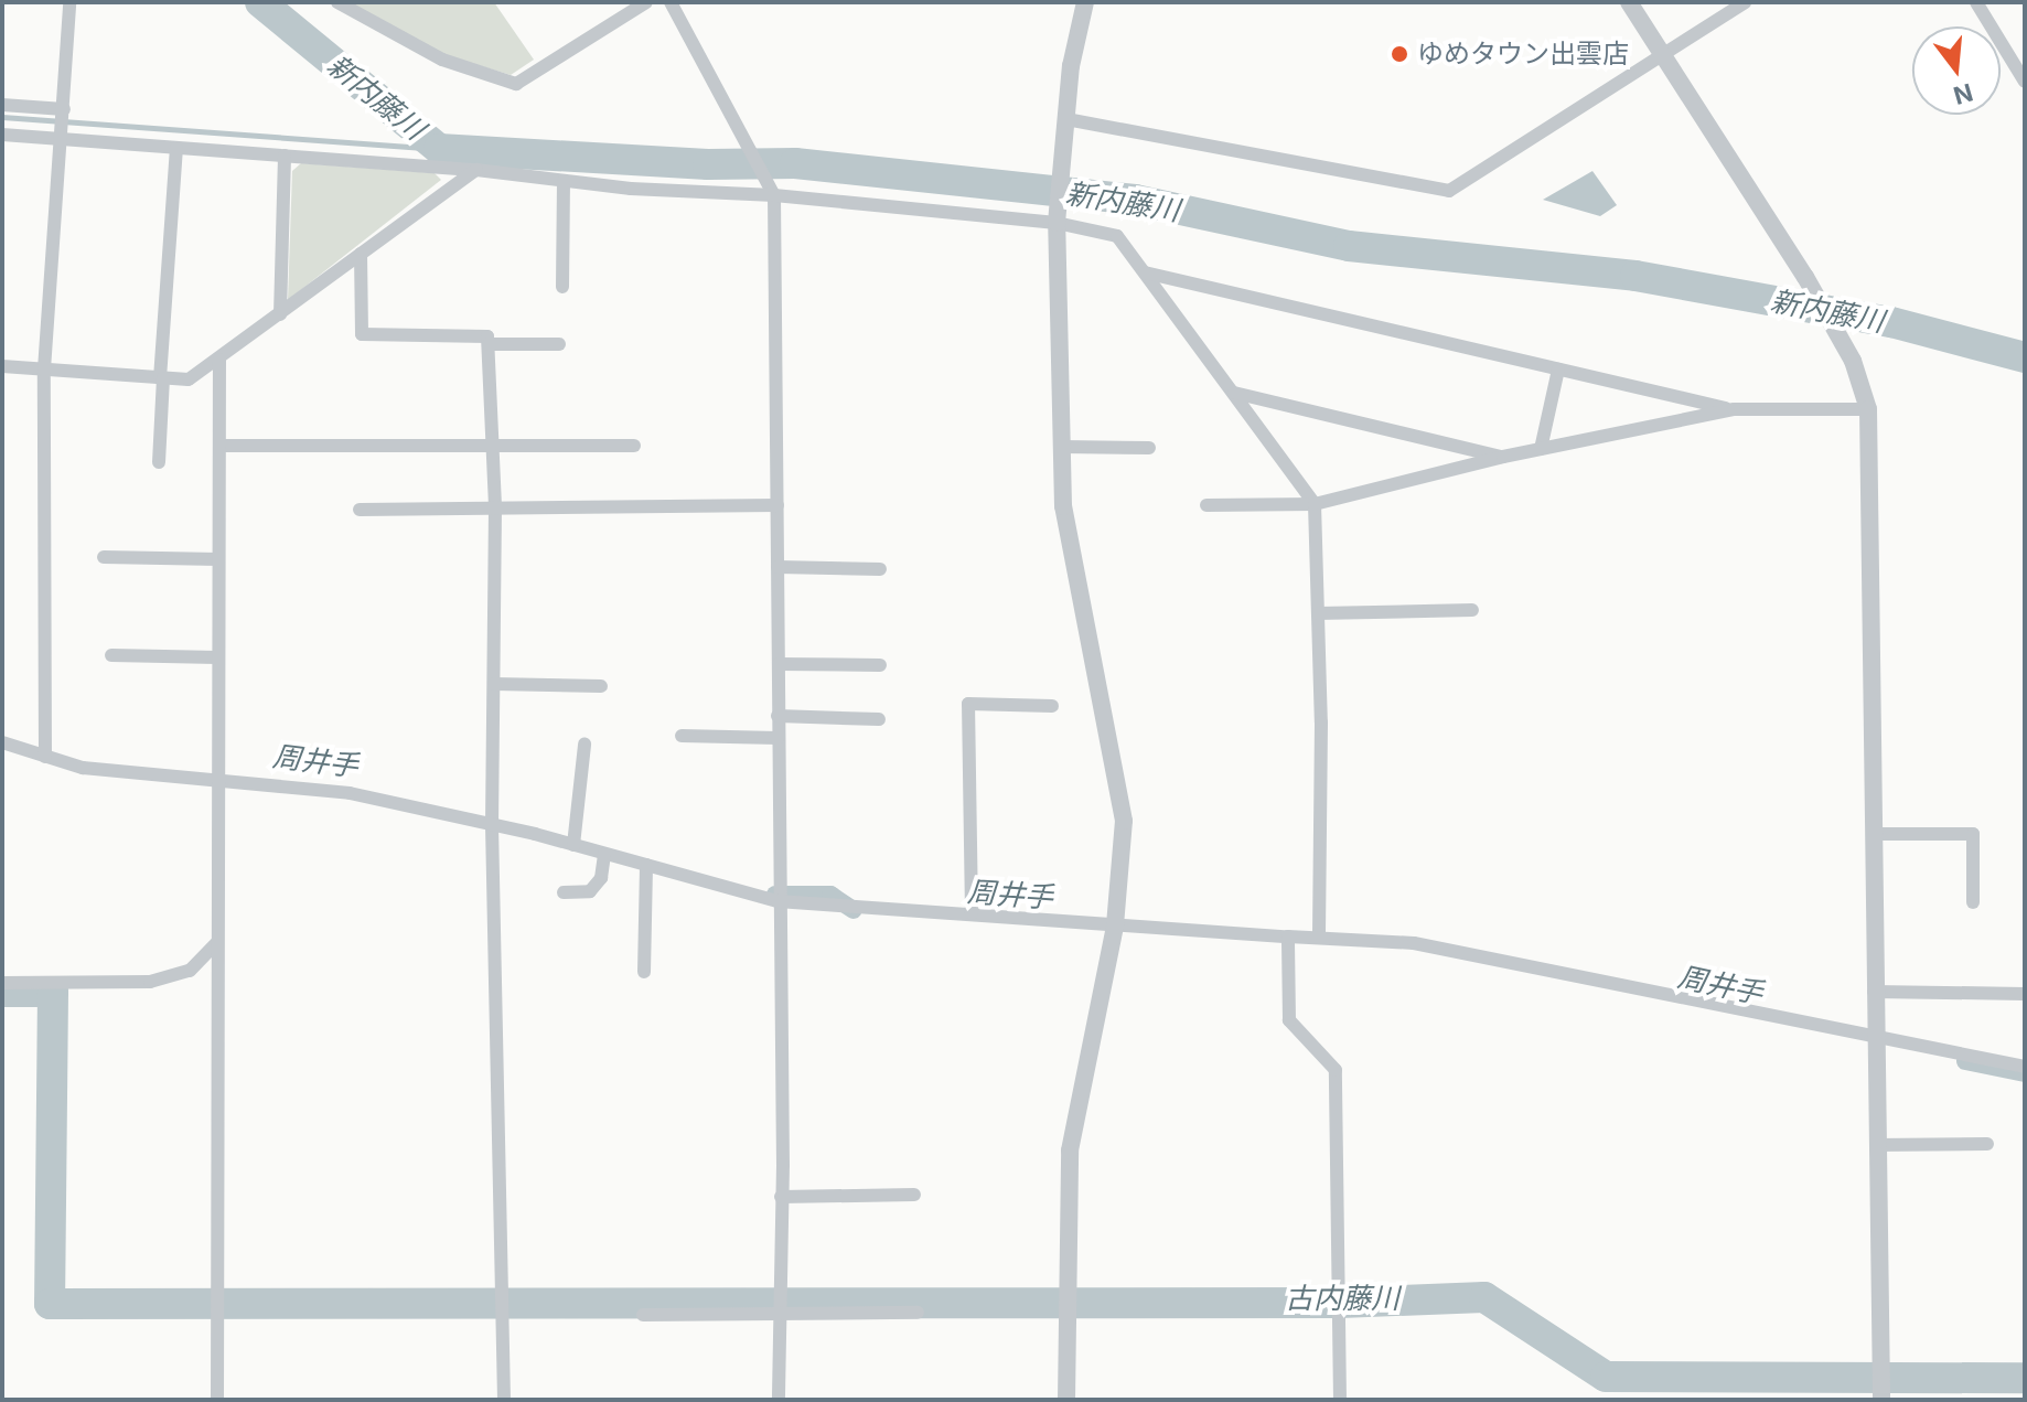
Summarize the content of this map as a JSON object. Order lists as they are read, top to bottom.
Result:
{
  "water": ["新内藤川", "周井手", "古内藤川"],
  "places": ["ゆめタウン出雲店"],
  "north": "bottom"
}
